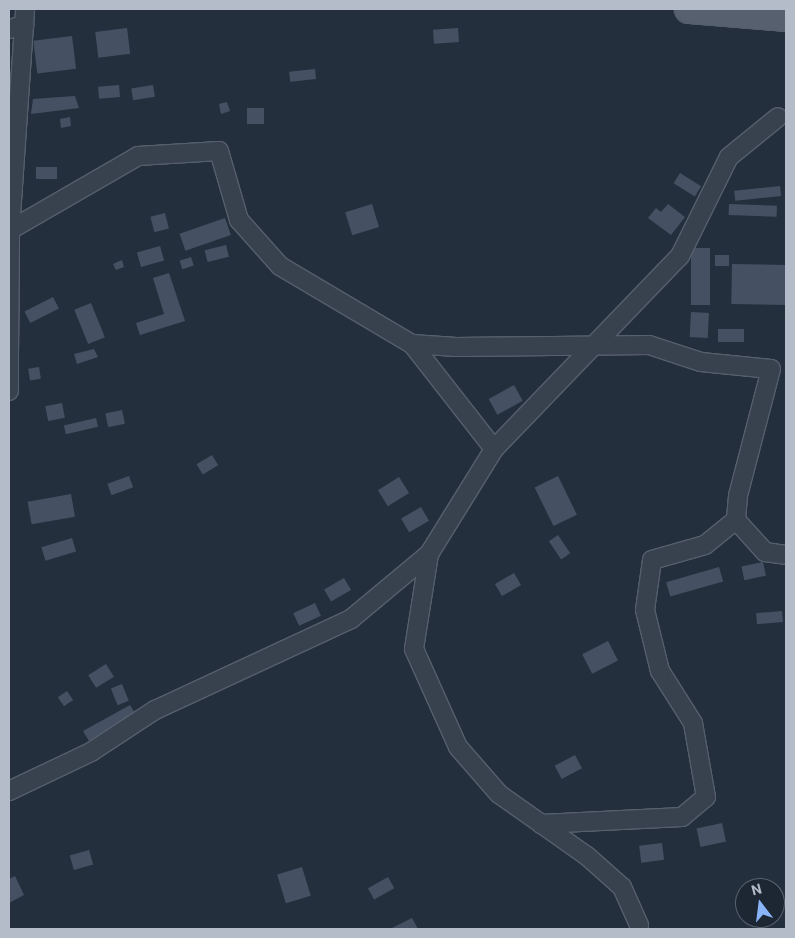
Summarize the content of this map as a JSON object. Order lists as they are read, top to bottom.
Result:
{
  "north": "top"
}
